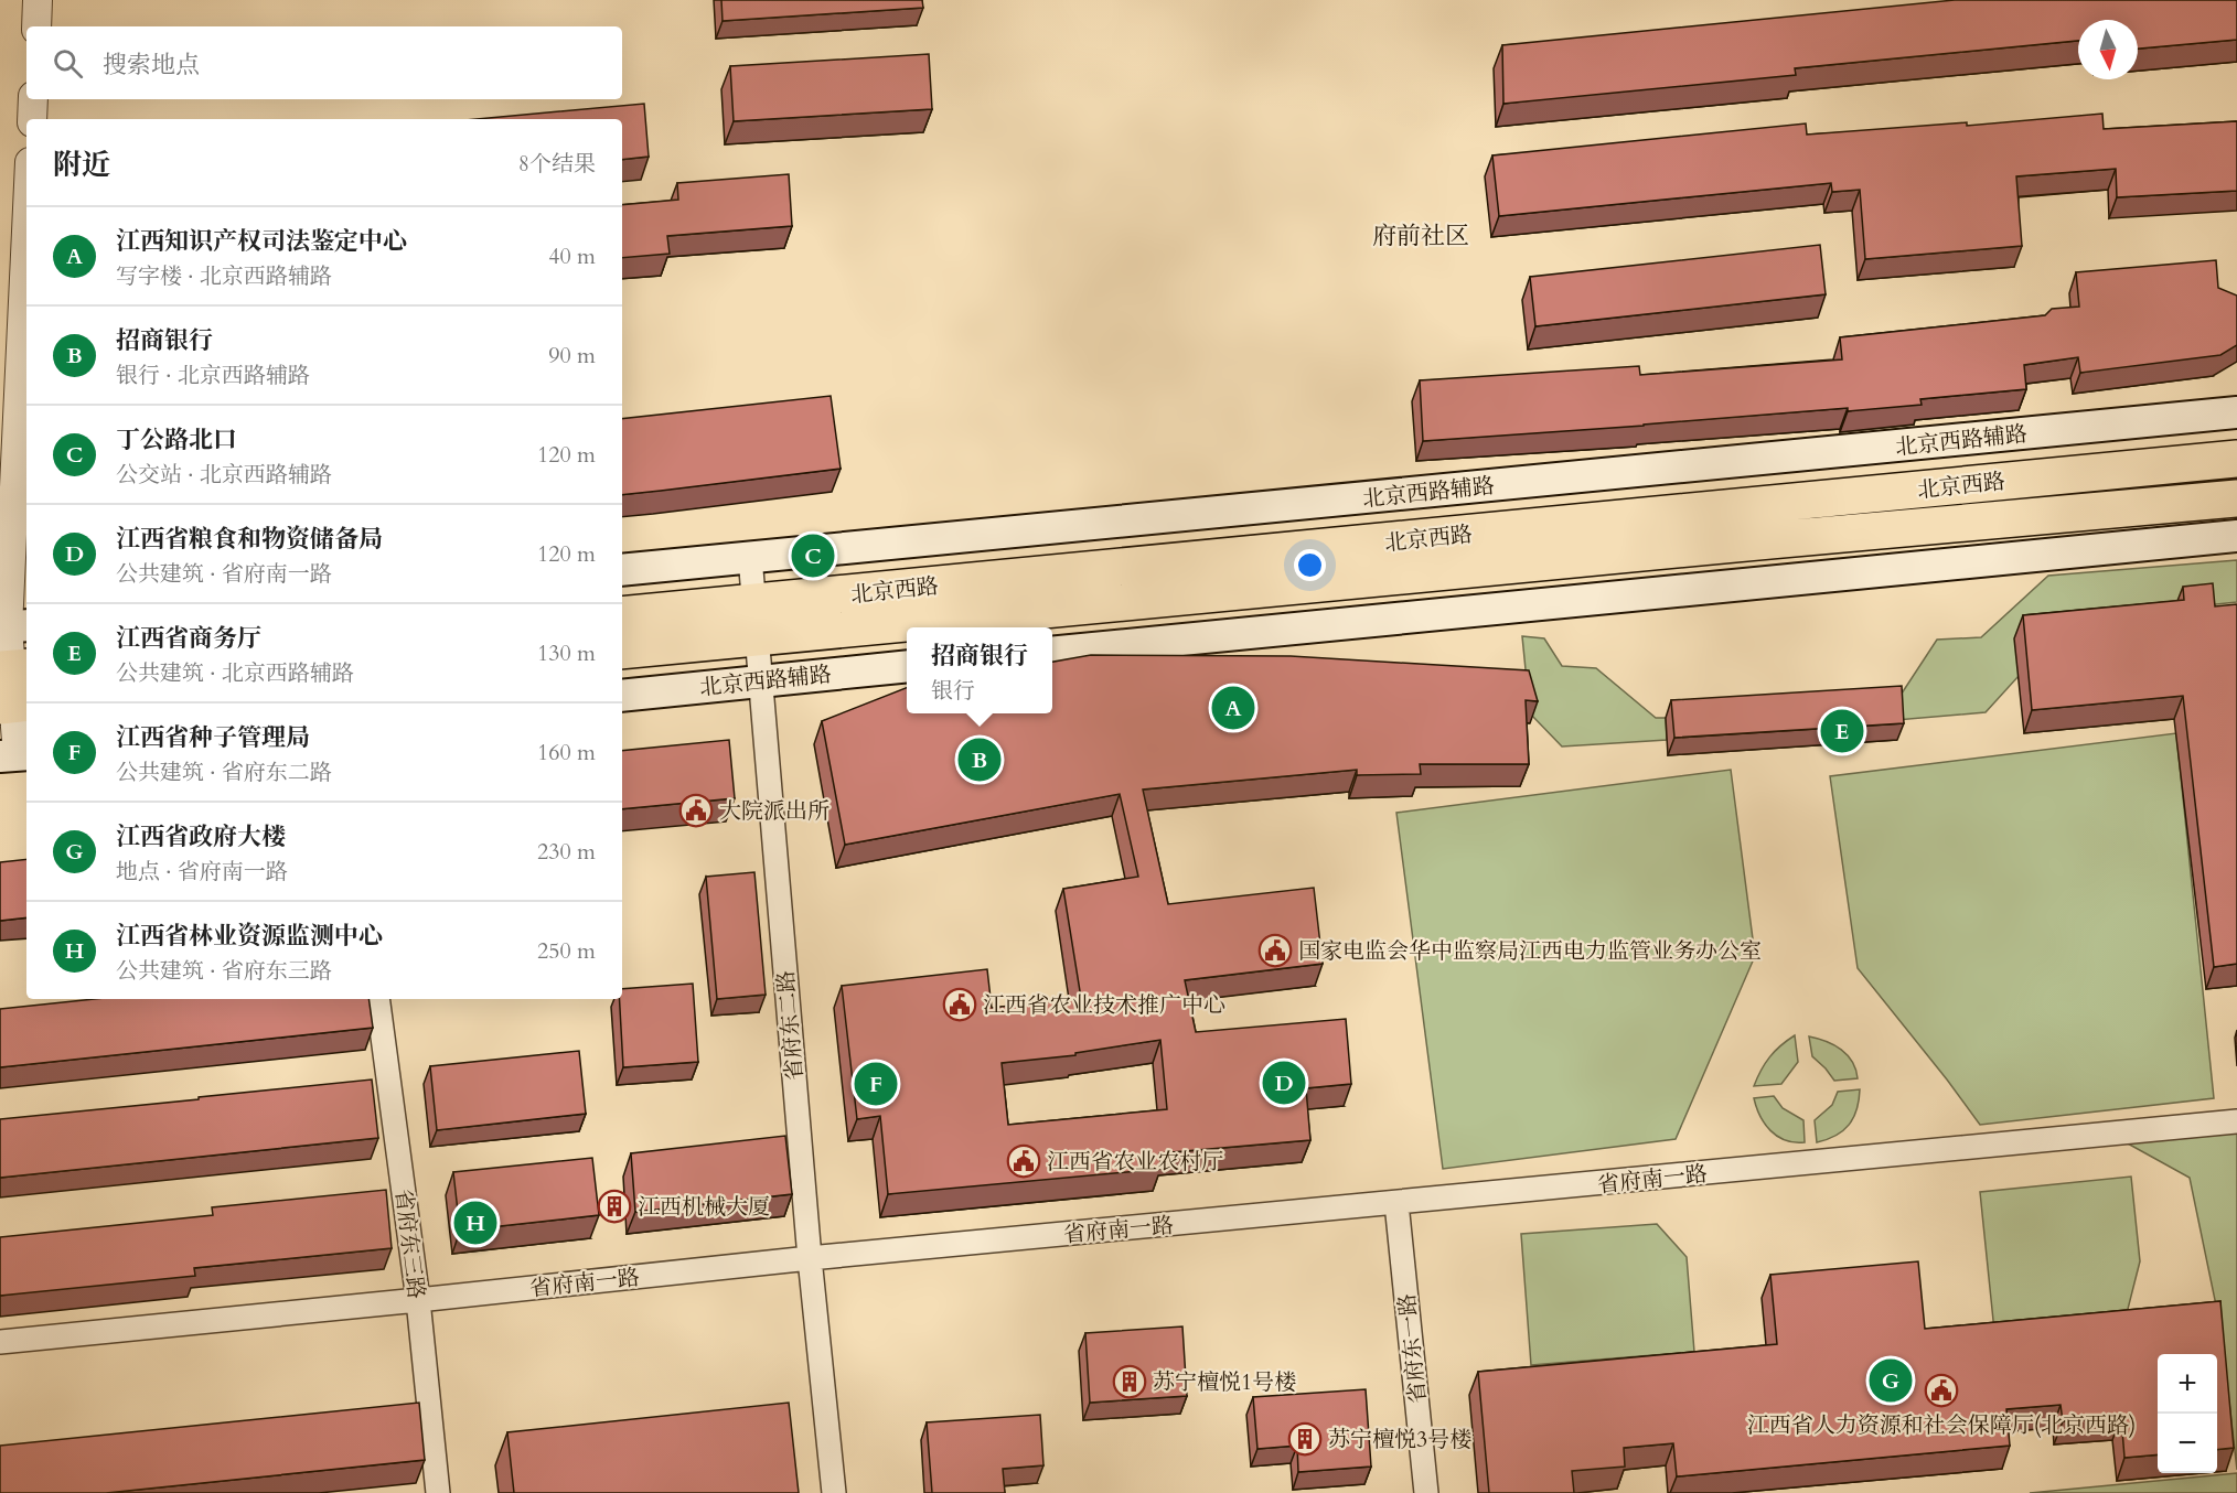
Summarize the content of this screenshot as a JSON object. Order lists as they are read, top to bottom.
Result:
{
  "streets": {
    "main road": ["北京西路辅路", "北京西路"],
    "street": [
      "省府东二路",
      "省府南一路",
      "省府东三路",
      "省府东一路"
    ]
  },
  "crossings": [
    ["北京西路辅路", "省府东二路"],
    ["北京西路", "省府东二路"],
    ["省府东二路", "省府南一路"],
    ["省府南一路", "省府东三路"],
    ["省府南一路", "省府东一路"]
  ],
  "districts": ["府前社区"],
  "places": {
    "public building": [
      "大院派出所",
      "国家电监会华中监察局江西电力监管业务办公室",
      "江西省农业技术推广中心",
      "江西省农业农村厅",
      "江西省人力资源和社会保障厅(北京西路)"
    ],
    "building": ["江西机械大厦", "苏宁檀悦1号楼", "苏宁檀悦3号楼"]
  },
  "north": "bottom",
  "page": {
    "search": "搜索地点",
    "heading": ["附近", "8个结果"],
    "list": [
      {
        "mark": "A",
        "name": "江西知识产权司法鉴定中心",
        "note": "写字楼 · 北京西路辅路",
        "value": "40 m"
      },
      {
        "mark": "B",
        "name": "招商银行",
        "note": "银行 · 北京西路辅路",
        "value": "90 m"
      },
      {
        "mark": "C",
        "name": "丁公路北口",
        "note": "公交站 · 北京西路辅路",
        "value": "120 m"
      },
      {
        "mark": "D",
        "name": "江西省粮食和物资储备局",
        "note": "公共建筑 · 省府南一路",
        "value": "120 m"
      },
      {
        "mark": "E",
        "name": "江西省商务厅",
        "note": "公共建筑 · 北京西路辅路",
        "value": "130 m"
      },
      {
        "mark": "F",
        "name": "江西省种子管理局",
        "note": "公共建筑 · 省府东二路",
        "value": "160 m"
      },
      {
        "mark": "G",
        "name": "江西省政府大楼",
        "note": "地点 · 省府南一路",
        "value": "230 m"
      },
      {
        "mark": "H",
        "name": "江西省林业资源监测中心",
        "note": "公共建筑 · 省府东三路",
        "value": "250 m"
      }
    ],
    "pins": [
      "C",
      "A",
      "E",
      "B",
      "D",
      "F",
      "H",
      "G"
    ],
    "popup": ["招商银行", "银行"],
    "map_buttons": ["+", "−"]
  }
}
